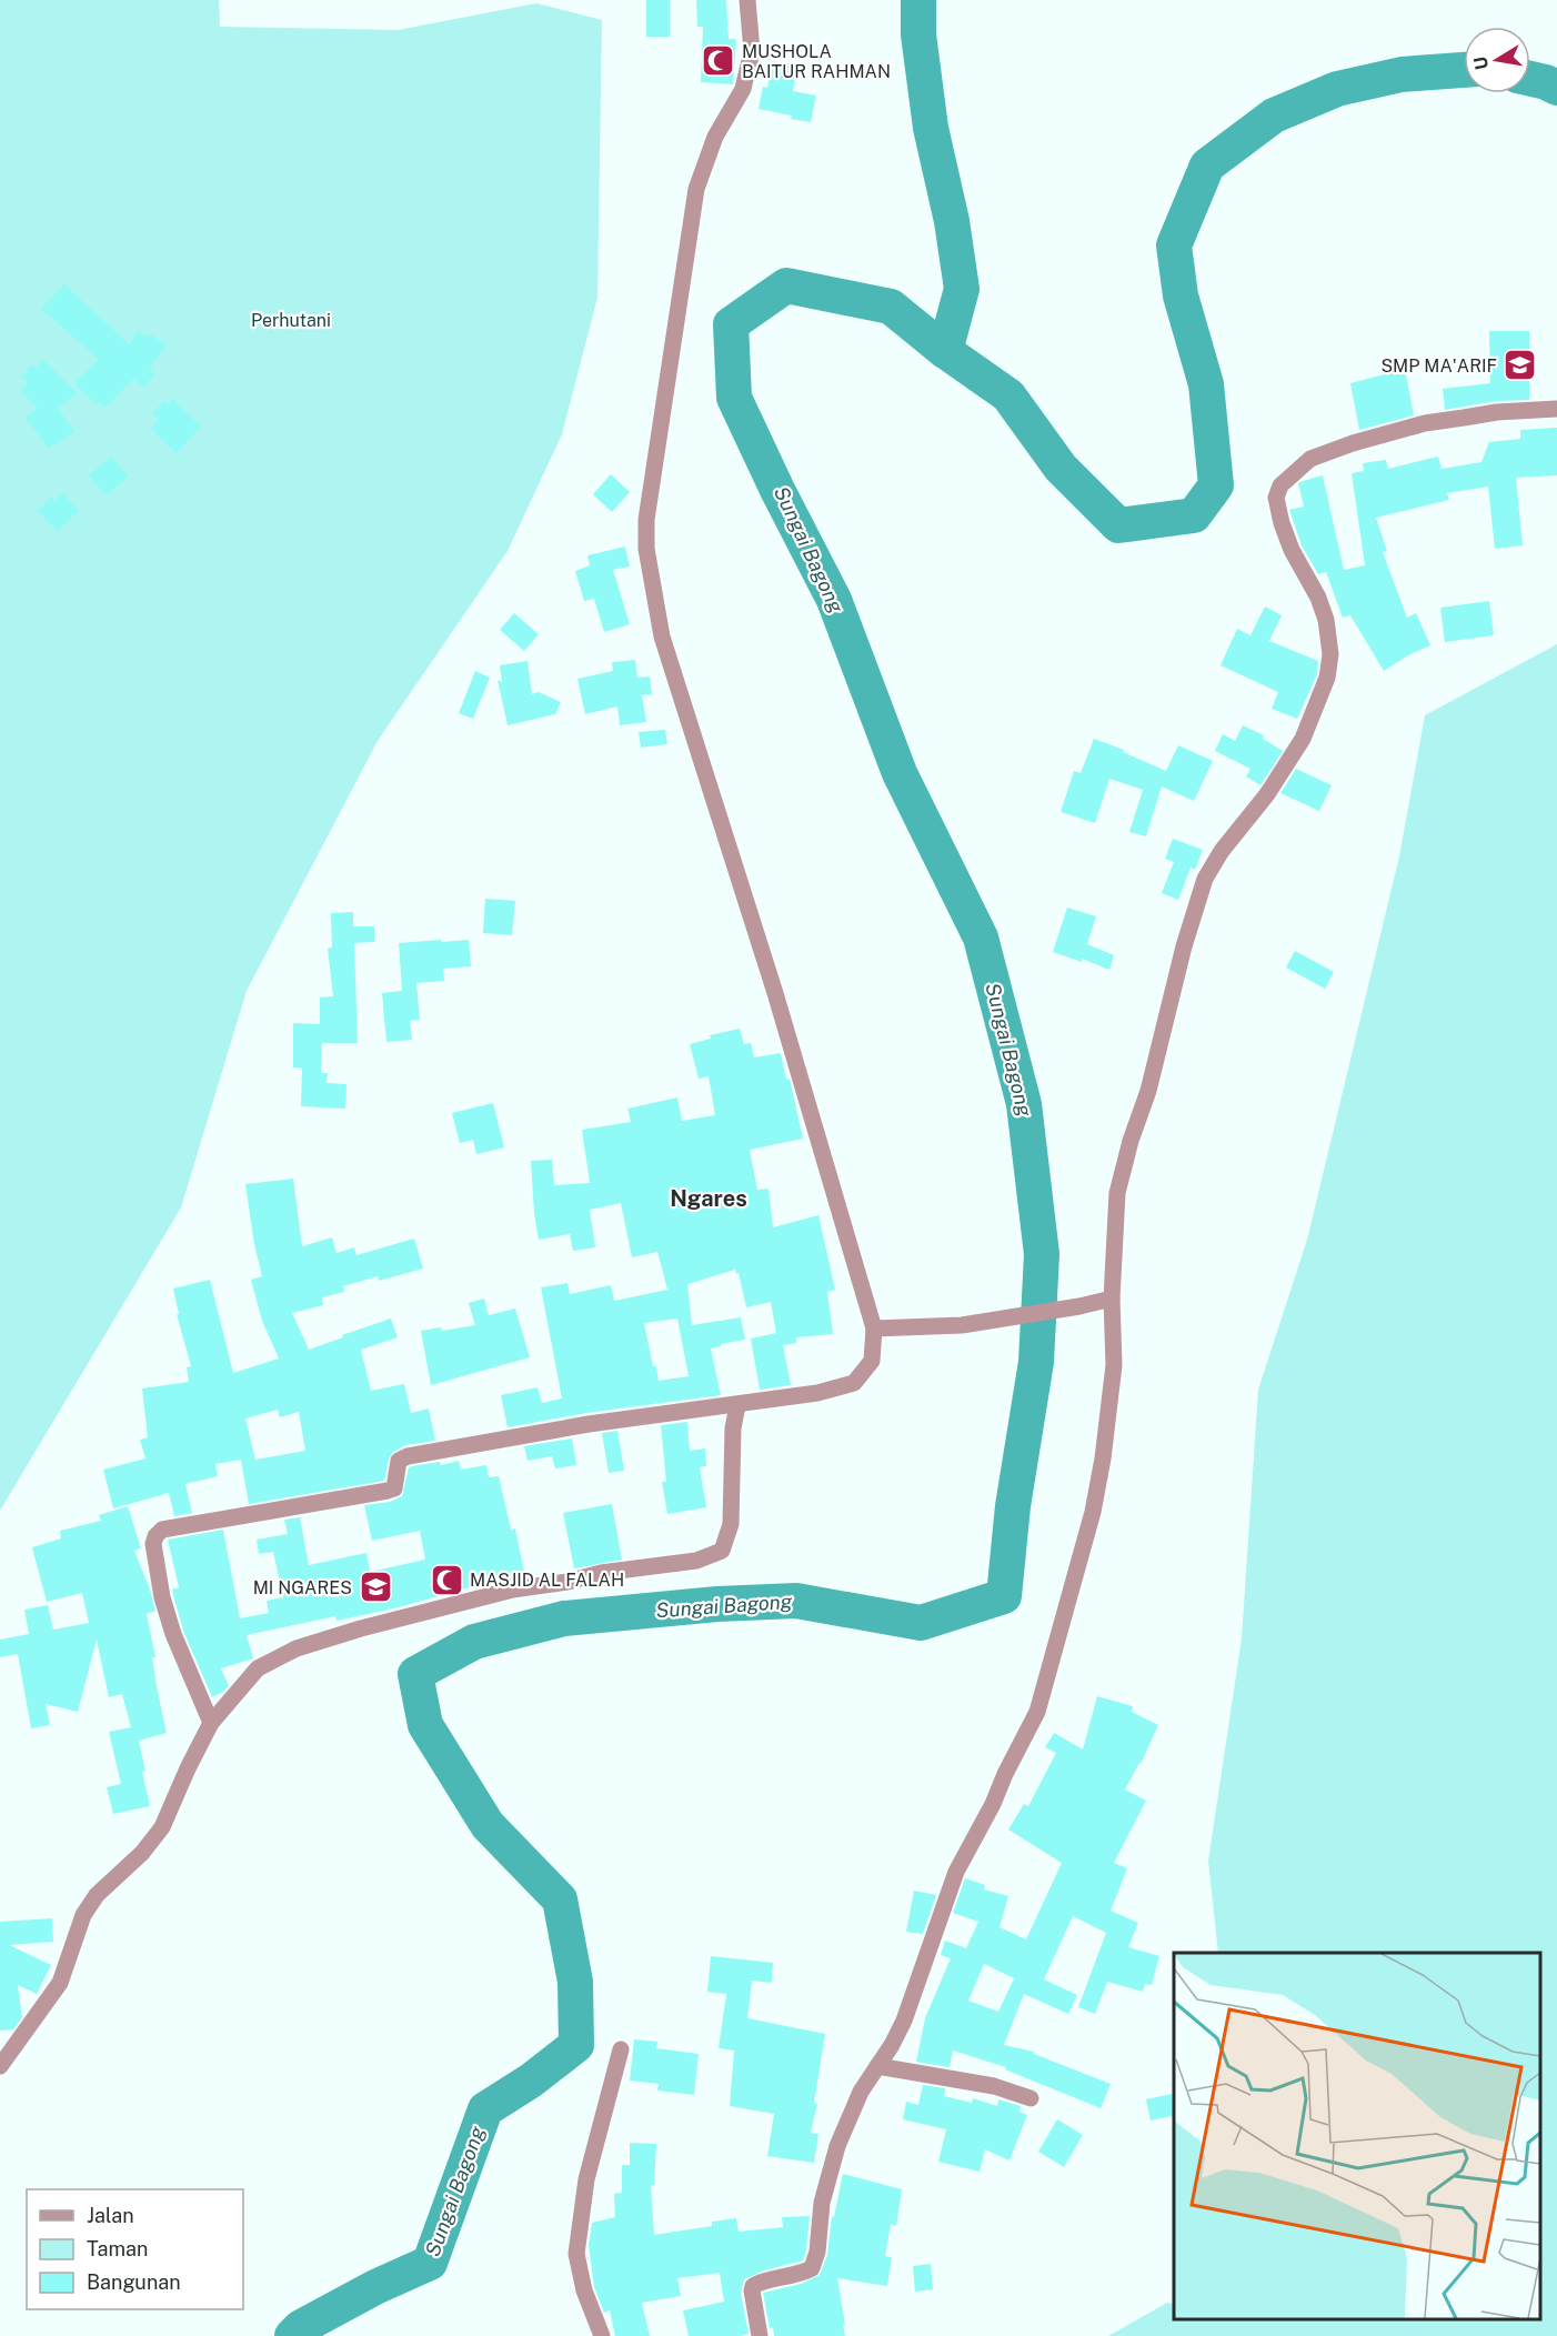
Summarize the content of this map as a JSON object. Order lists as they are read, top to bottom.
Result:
{
  "districts": ["Ngares"],
  "water": ["Sungai Bagong"],
  "parks": ["Perhutani"],
  "places": {
    "mosque": ["MUSHOLA BAITUR RAHMAN", "MASJID AL FALAH"],
    "school or university": ["SMP MA'ARIF", "MI NGARES"]
  },
  "legend": ["Jalan", "Taman", "Bangunan"],
  "north": "left"
}
